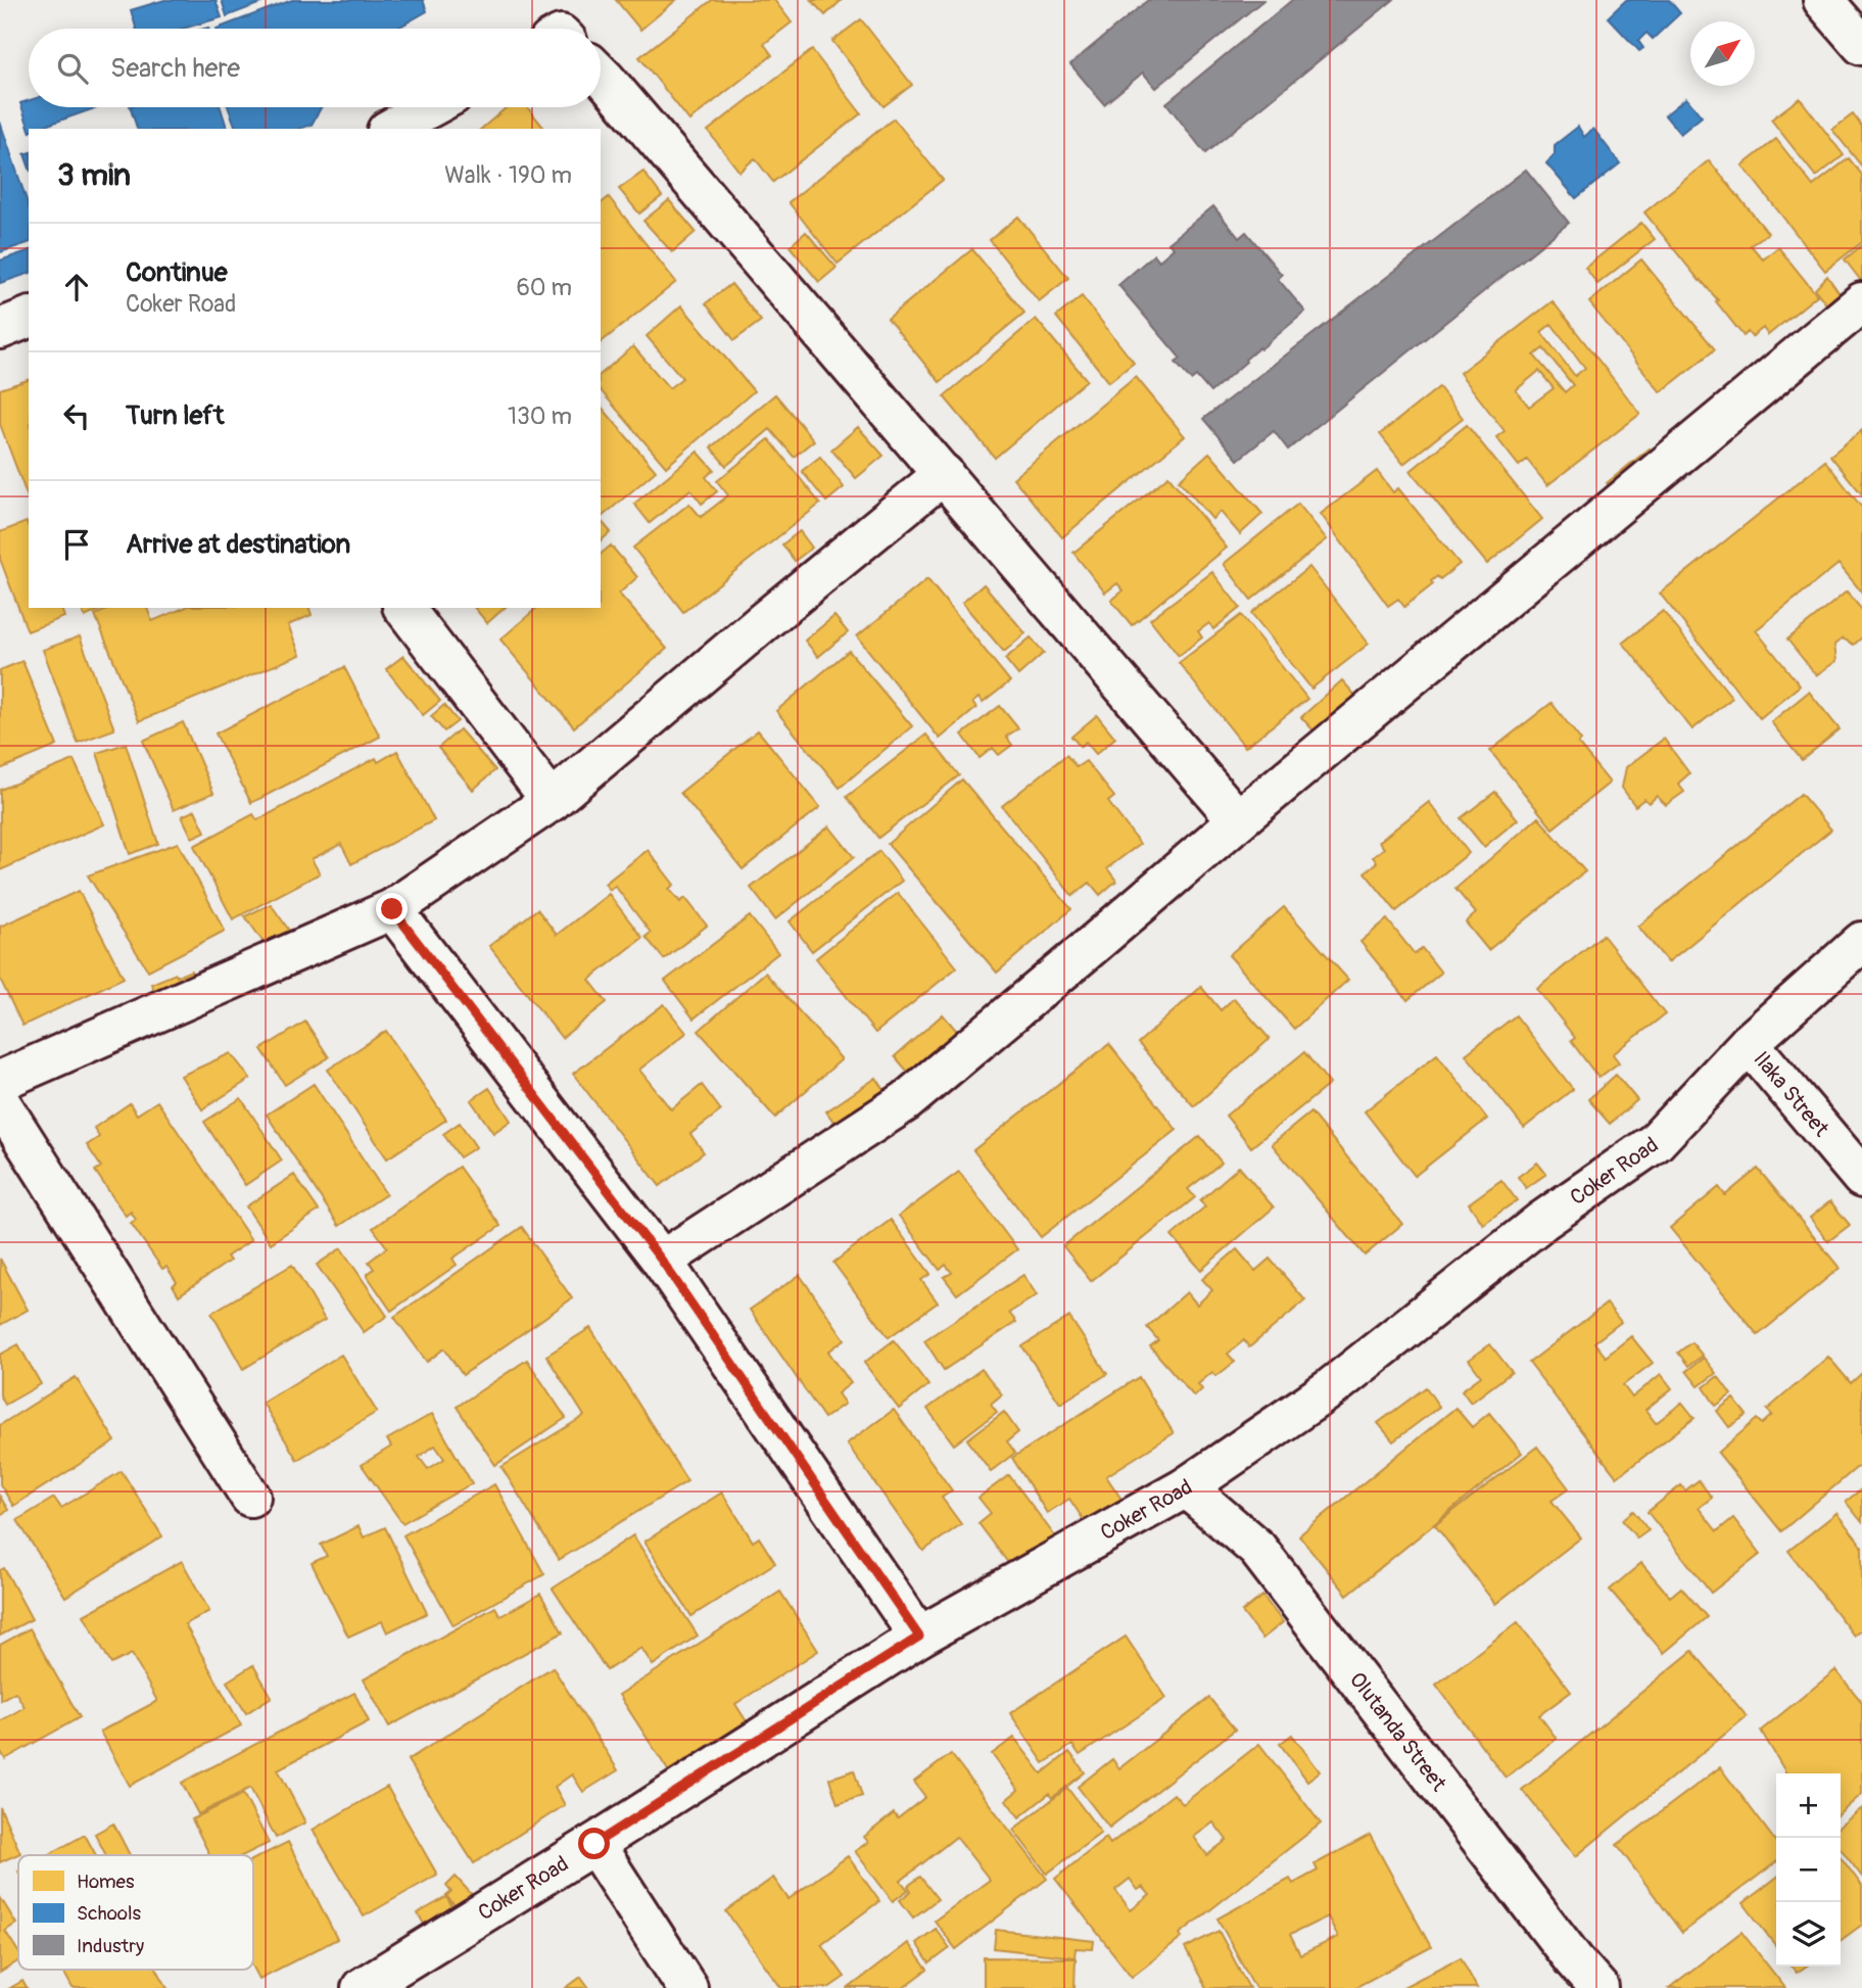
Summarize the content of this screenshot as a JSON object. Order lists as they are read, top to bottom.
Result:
{
  "streets": {
    "street": ["Ilaka Street", "Coker Road", "Olutanda Street"]
  },
  "crossings": [
    ["Ilaka Street", "Coker Road"],
    ["Coker Road", "Olutanda Street"]
  ],
  "legend": ["Homes", "Schools", "Industry"],
  "north": "top right",
  "page": {
    "search": "Search here",
    "heading": ["3 min", "Walk · 190 m"],
    "list": [
      ["Continue", "Coker Road", "60 m"],
      ["Turn left", "130 m"],
      "Arrive at destination"
    ],
    "map_buttons": ["+", "−"]
  }
}
